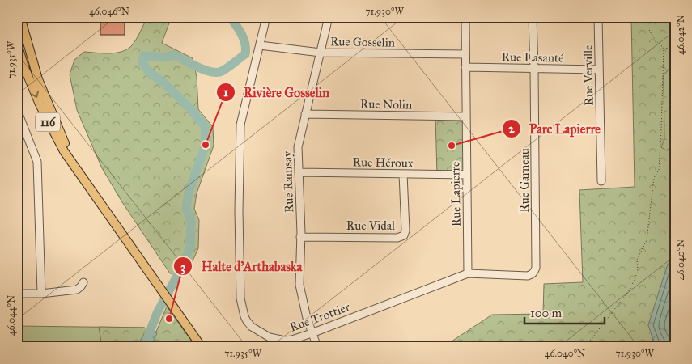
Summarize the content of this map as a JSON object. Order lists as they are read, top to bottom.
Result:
{
  "streets": {
    "main road": ["116"],
    "street": [
      "Rue Gosselin",
      "Rue Lasanté",
      "Rue Verville",
      "Rue Nolin",
      "Rue Héroux",
      "Rue Garneau",
      "Rue Ramsay",
      "Rue Lapierre",
      "Rue Vidal",
      "Rue Trottier"
    ]
  },
  "crossings": [
    ["Rue Gosselin", "Rue Ramsay"],
    ["Rue Gosselin", "Rue Lapierre"],
    ["Rue Gosselin", "Rue Trottier"],
    ["Rue Lasanté", "Rue Verville"],
    ["Rue Lasanté", "Rue Garneau"],
    ["Rue Lasanté", "Rue Lapierre"],
    ["Rue Nolin", "Rue Ramsay"],
    ["Rue Nolin", "Rue Lapierre"],
    ["Rue Héroux", "Rue Ramsay"],
    ["Rue Héroux", "Rue Lapierre"],
    ["Rue Héroux", "Rue Vidal"],
    ["Rue Garneau", "Rue Trottier"],
    ["Rue Ramsay", "Rue Vidal"],
    ["Rue Ramsay", "Rue Trottier"],
    ["Rue Lapierre", "Rue Trottier"]
  ],
  "places": ["Rivière Gosselin", "Parc Lapierre", "Halte d'Arthabaska"],
  "scale_bar": "100 m",
  "coordinates": [
    "46.046°N",
    "71.930°W",
    "46.042°N",
    "71.935°W",
    "46.040°N",
    "46.044°N"
  ]
}
